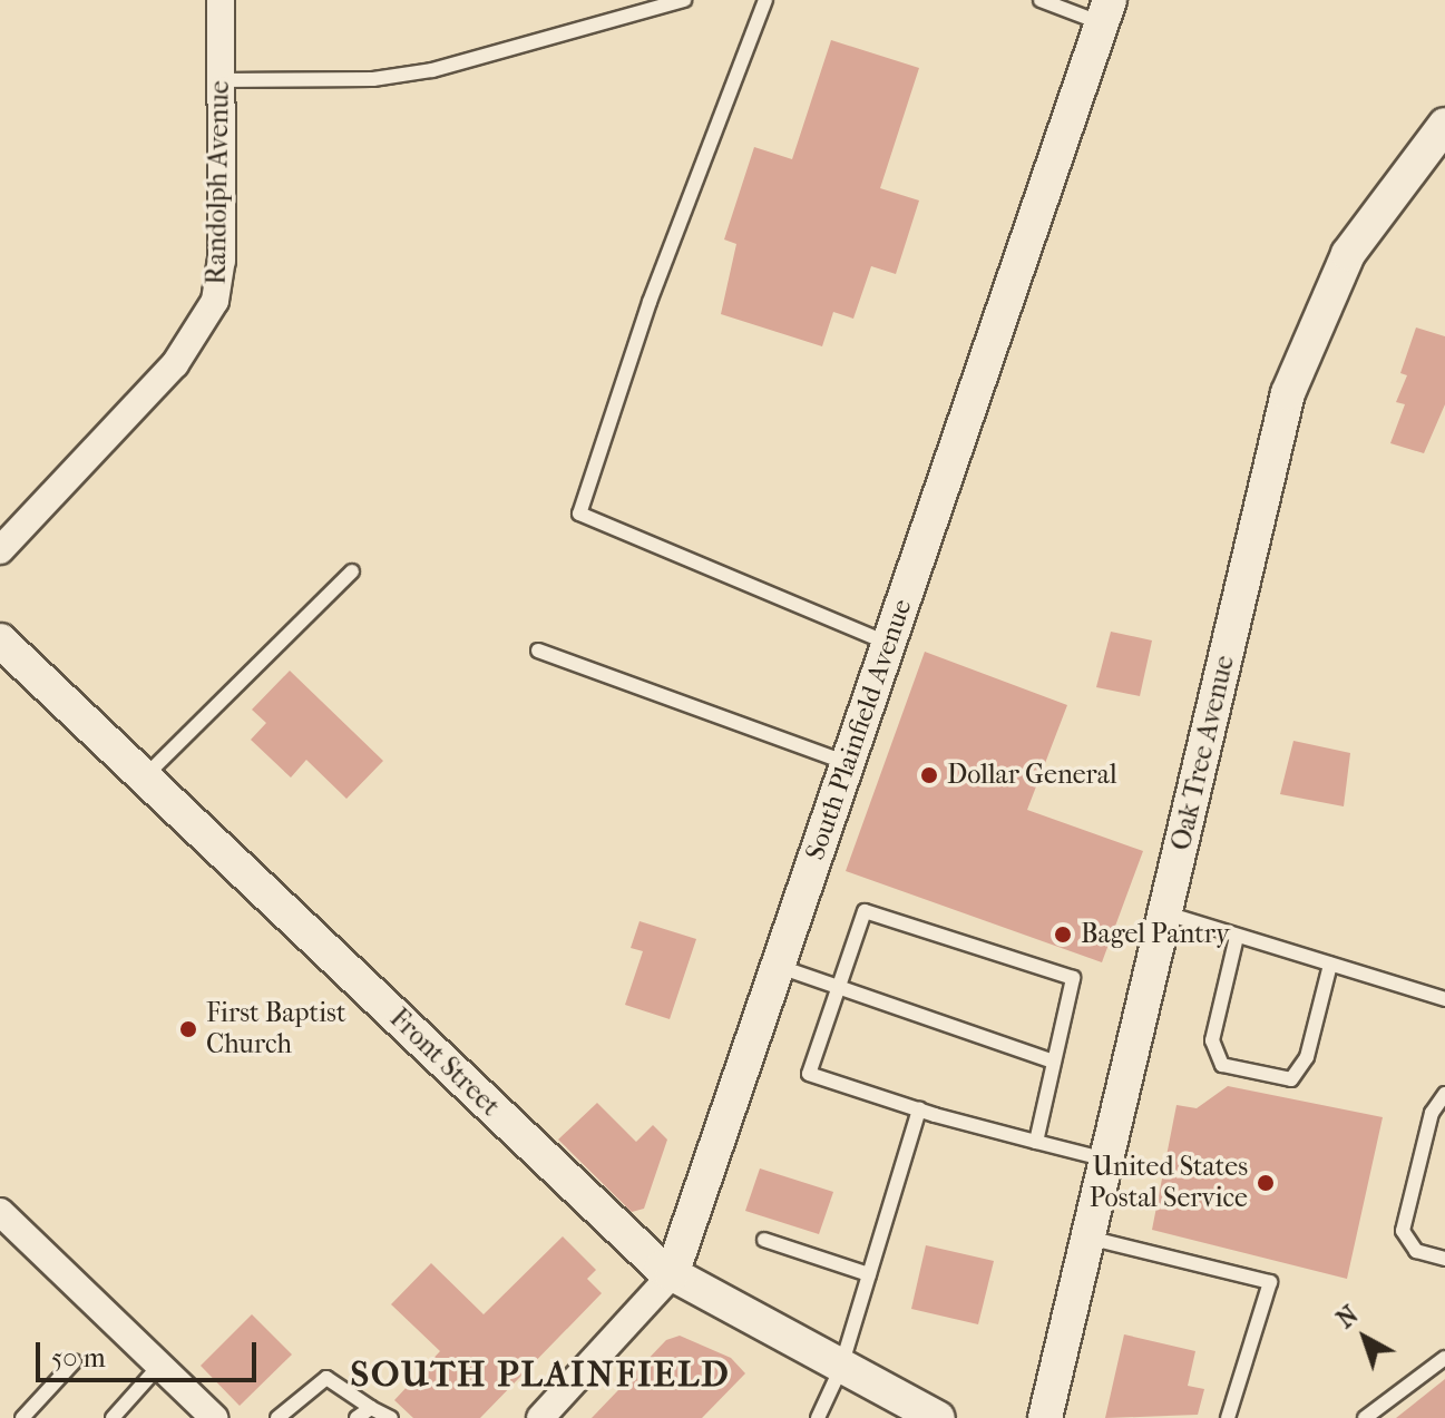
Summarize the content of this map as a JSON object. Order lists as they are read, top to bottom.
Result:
{
  "streets": {
    "street": [
      "Randolph Avenue",
      "South Plainfield Avenue",
      "Oak Tree Avenue",
      "Front Street"
    ]
  },
  "crossings": [
    ["South Plainfield Avenue", "Front Street"]
  ],
  "districts": ["SOUTH PLAINFIELD"],
  "places": [
    "Dollar General",
    "Bagel Pantry",
    "First Baptist Church",
    "United States Postal Service"
  ],
  "scale_bar": "50 m",
  "north": "top left"
}
